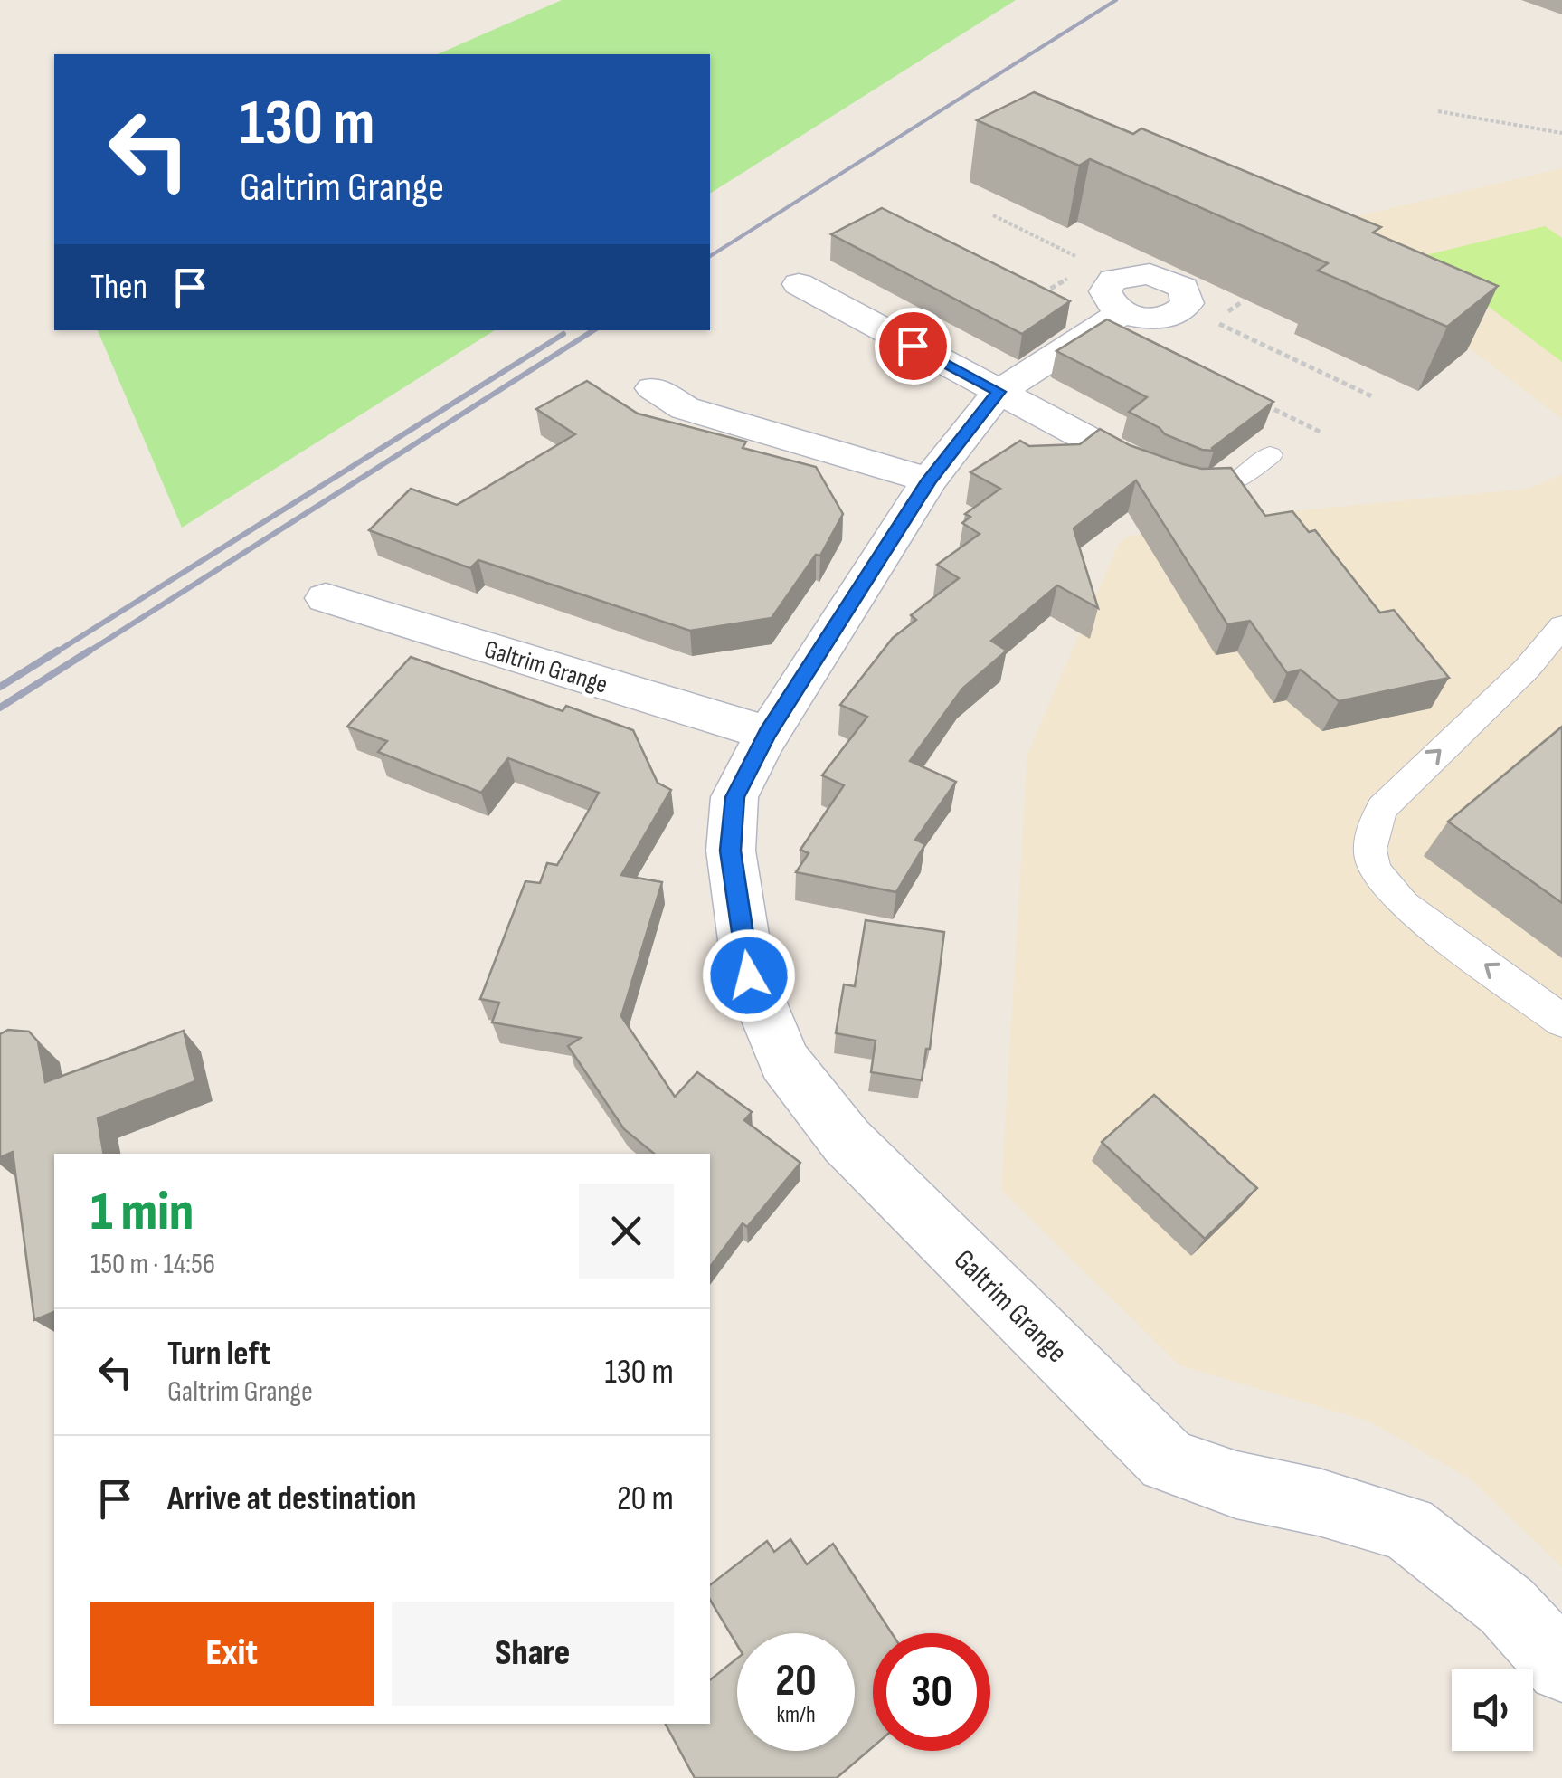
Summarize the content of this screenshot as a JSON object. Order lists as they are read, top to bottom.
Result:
{
  "streets": {
    "street": ["Galtrim Grange"]
  },
  "page": {
    "turn": ["130 m", "Galtrim Grange"],
    "then": "Then",
    "heading": ["1 min", "150 m · 14:56"],
    "list": [
      {
        "name": "Turn left",
        "note": "Galtrim Grange",
        "value": "130 m"
      },
      {
        "name": "Arrive at destination",
        "value": "20 m"
      }
    ],
    "buttons": ["Exit", "Share"],
    "speed": "20 km/h",
    "limit": "30"
  }
}
